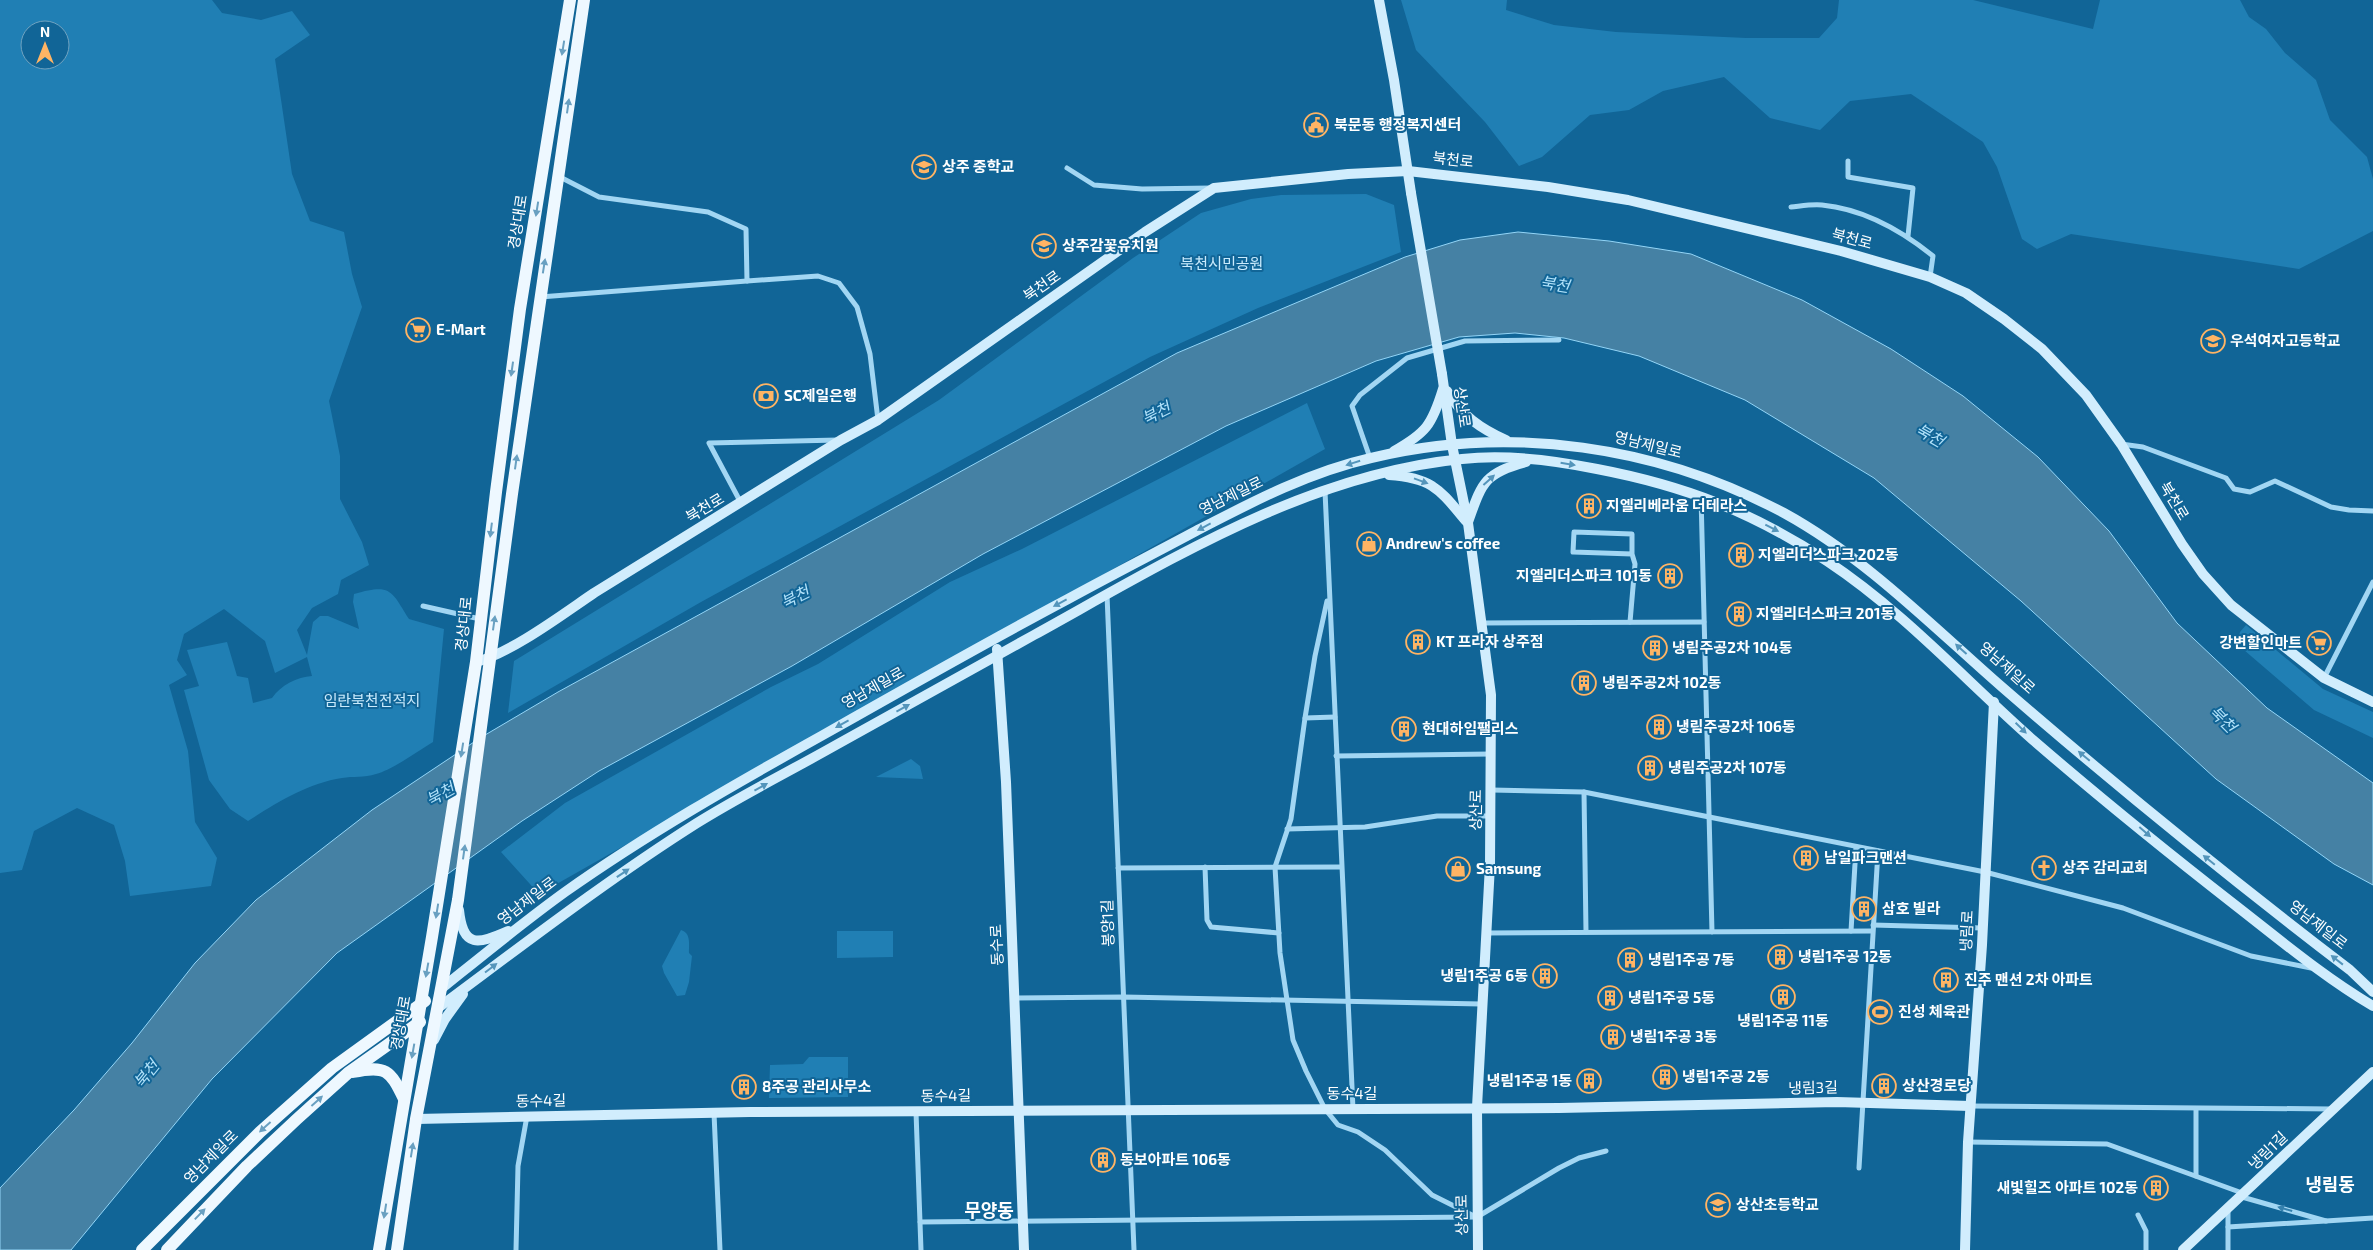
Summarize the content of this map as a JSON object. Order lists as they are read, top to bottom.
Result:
{
  "streets": {
    "main road": ["경상대로", "영남제일로"],
    "street": [
      "북천로",
      "상산로",
      "봉양1길",
      "냉림로",
      "동수로",
      "냉림3길",
      "동수4길",
      "냉림1길"
    ]
  },
  "crossings": [
    ["북천로", "경상대로"],
    ["북천로", "상산로"],
    ["경상대로", "영남제일로"],
    ["경상대로", "동수4길"],
    ["상산로", "영남제일로"],
    ["상산로", "냉림3길"],
    ["상산로", "동수4길"],
    ["영남제일로", "봉양1길"],
    ["영남제일로", "냉림로"],
    ["영남제일로", "동수로"],
    ["봉양1길", "동수4길"],
    ["냉림로", "냉림3길"],
    ["동수로", "동수4길"],
    ["냉림3길", "동수4길"]
  ],
  "districts": ["냉림동", "무양동"],
  "water": ["북천"],
  "parks": ["북천시민공원", "임란북천전적지"],
  "places": {
    "public building": ["북문동 행정복지센터"],
    "school or university": [
      "상주 중학교",
      "상주감꽃유치원",
      "우석여자고등학교",
      "상산초등학교"
    ],
    "supermarket": ["E-Mart", "강변할인마트"],
    "bank": ["SC제일은행"],
    "building": [
      "지엘리베라움 더테라스",
      "지엘리더스파크 202동",
      "지엘리더스파크 101동",
      "지엘리더스파크 201동",
      "KT 프라자 상주점",
      "냉림주공2차 104동",
      "냉림주공2차 102동",
      "냉림주공2차 106동",
      "현대하임팰리스",
      "냉림주공2차 107동",
      "남일파크맨션",
      "삼호 빌라",
      "냉림1주공 12동",
      "냉림1주공 7동",
      "냉림1주공 6동",
      "진주 맨션 2차 아파트",
      "냉림1주공 11동",
      "냉림1주공 5동",
      "냉림1주공 3동",
      "냉림1주공 2동",
      "냉림1주공 1동",
      "상산경로당",
      "8주공 관리사무소",
      "동보아파트 106동",
      "새빛힐즈 아파트 102동"
    ],
    "shop": ["Andrew's coffee", "Samsung"],
    "church": ["상주 감리교회"],
    "sports": ["진성 체육관"]
  },
  "north": "top"
}
